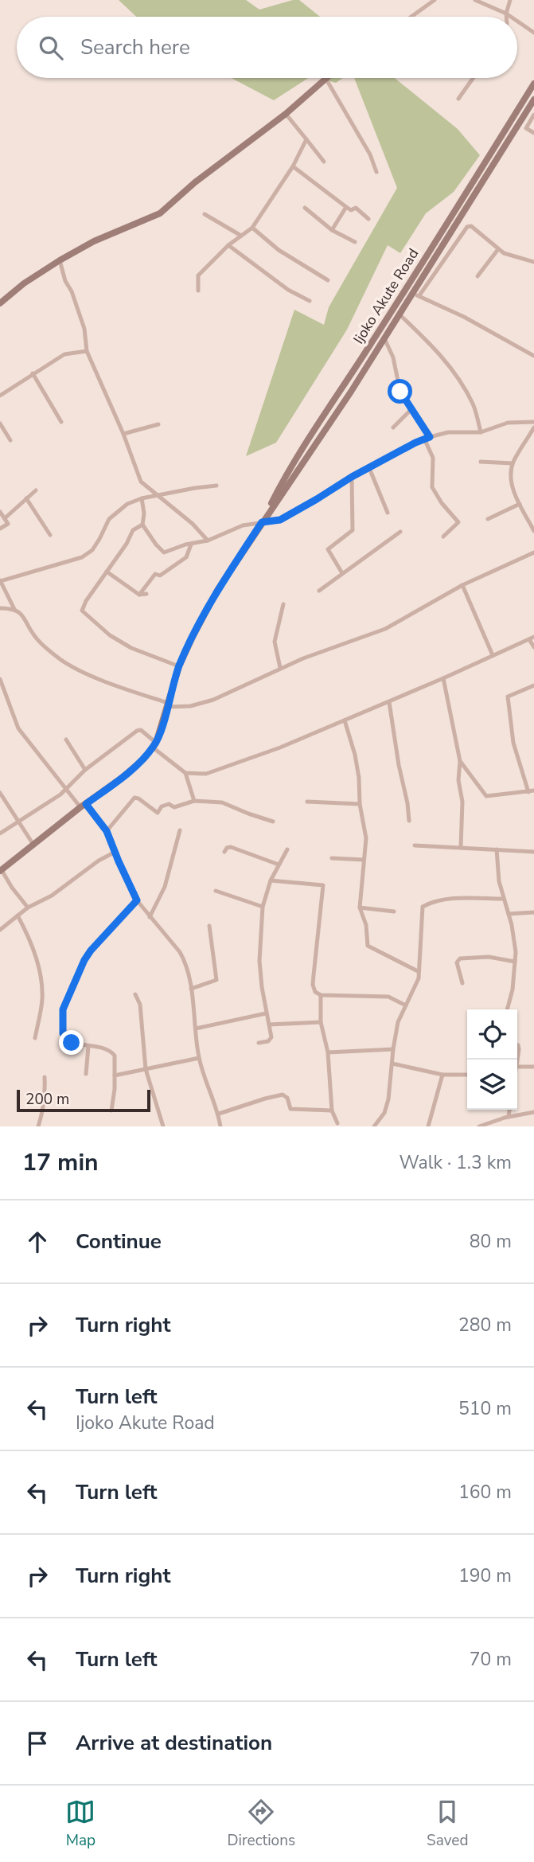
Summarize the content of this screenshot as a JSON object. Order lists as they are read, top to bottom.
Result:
{
  "streets": {
    "main road": ["Ijoko Akute Road"]
  },
  "scale_bar": "200 m",
  "page": {
    "search": "Search here",
    "scale": "200 m",
    "heading": ["17 min", "Walk · 1.3 km"],
    "list": [
      ["Continue", "80 m"],
      ["Turn right", "280 m"],
      ["Turn left", "Ijoko Akute Road", "510 m"],
      ["Turn left", "160 m"],
      ["Turn right", "190 m"],
      ["Turn left", "70 m"],
      "Arrive at destination"
    ],
    "nav": ["Map", "Directions", "Saved"]
  }
}
